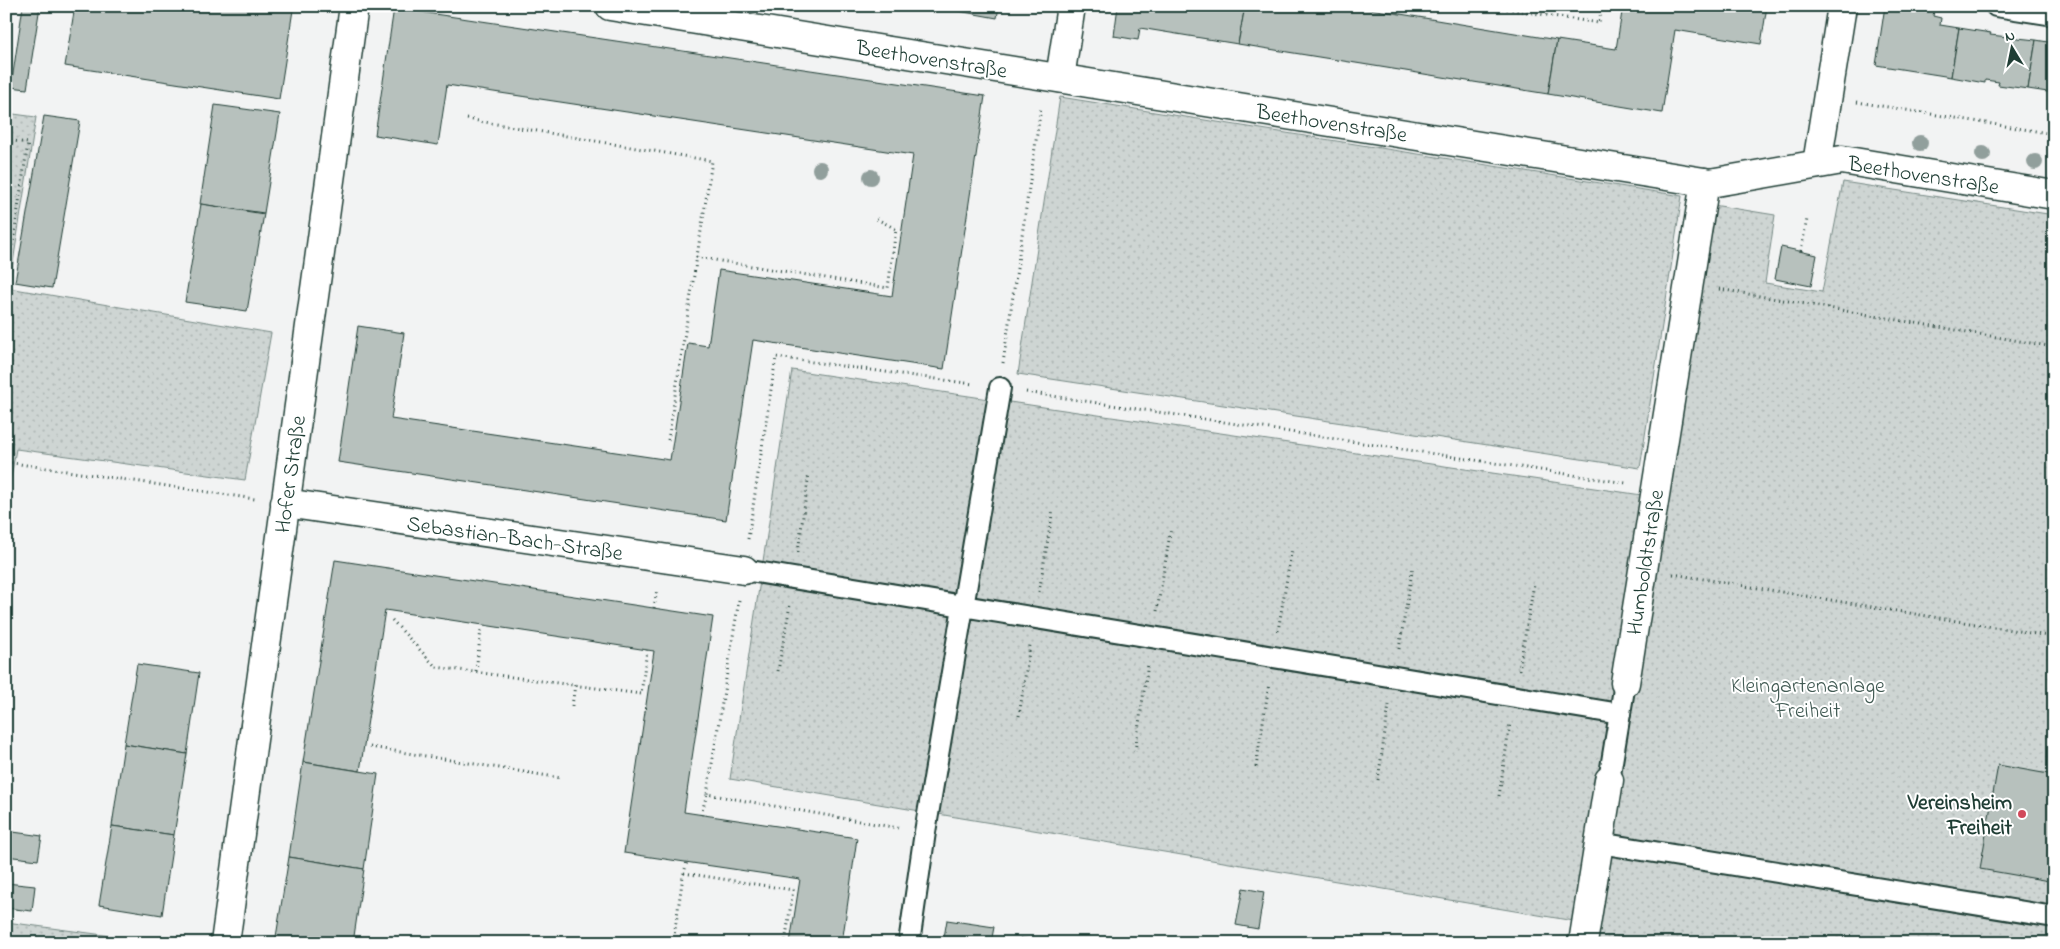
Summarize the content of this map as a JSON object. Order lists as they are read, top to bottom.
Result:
{
  "streets": {
    "street": [
      "Beethovenstraße",
      "Hofer Straße",
      "Sebastian-Bach-Straße",
      "Humboldtstraße"
    ]
  },
  "crossings": [
    ["Beethovenstraße", "Humboldtstraße"],
    ["Hofer Straße", "Sebastian-Bach-Straße"]
  ],
  "parks": ["Kleingartenanlage Freiheit"],
  "places": ["Vereinsheim Freiheit"],
  "north": "top"
}
